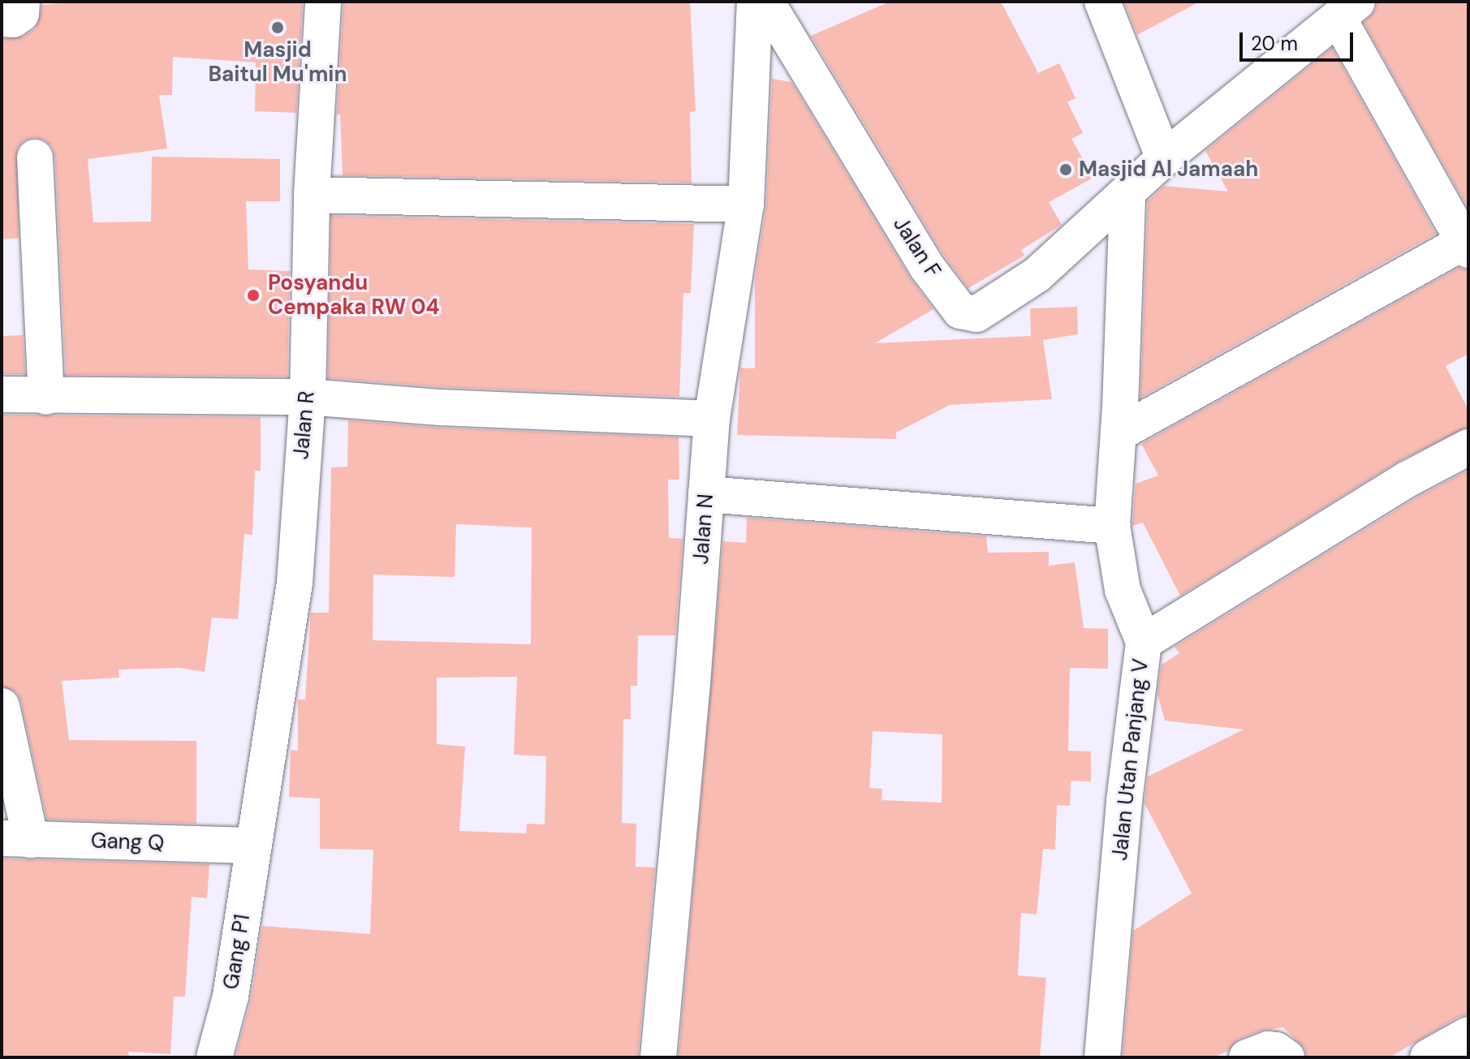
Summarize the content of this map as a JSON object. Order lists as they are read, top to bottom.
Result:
{
  "streets": {
    "street": [
      "Jalan F",
      "Jalan R",
      "Jalan N",
      "Jalan Utan Panjang V",
      "Gang Q",
      "Gang P1"
    ]
  },
  "crossings": [
    ["Jalan F", "Jalan Utan Panjang V"],
    ["Jalan R", "Gang Q"],
    ["Jalan R", "Gang P1"],
    ["Gang Q", "Gang P1"]
  ],
  "places": ["Masjid Baitul Mu'min", "Masjid Al Jamaah", "Posyandu Cempaka RW 04"],
  "scale_bar": "20 m"
}
